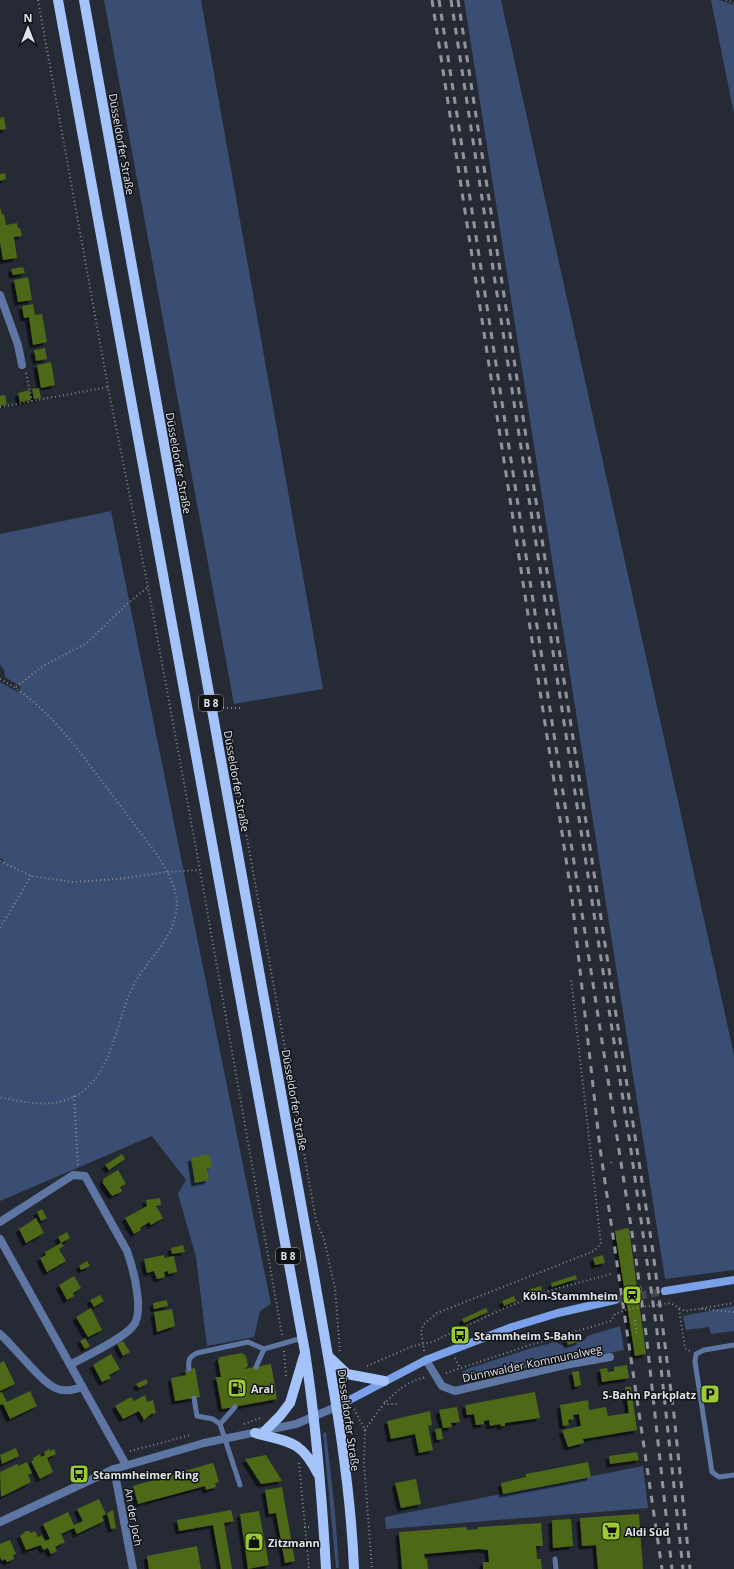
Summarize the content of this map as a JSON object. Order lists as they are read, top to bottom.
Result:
{
  "streets": {
    "main road": ["Düsseldorfer Straße", "B 8"],
    "street": ["Dünnwalder Kommunalweg", "An der Joch"]
  },
  "places": {
    "station": ["Köln-Stammheim"],
    "bus stop": ["Stammheim S-Bahn", "Stammheimer Ring"],
    "fuel station": ["Aral"],
    "parking": ["S-Bahn Parkplatz"],
    "supermarket": ["Aldi Süd"],
    "shop": ["Zitzmann"]
  },
  "north": "top"
}
